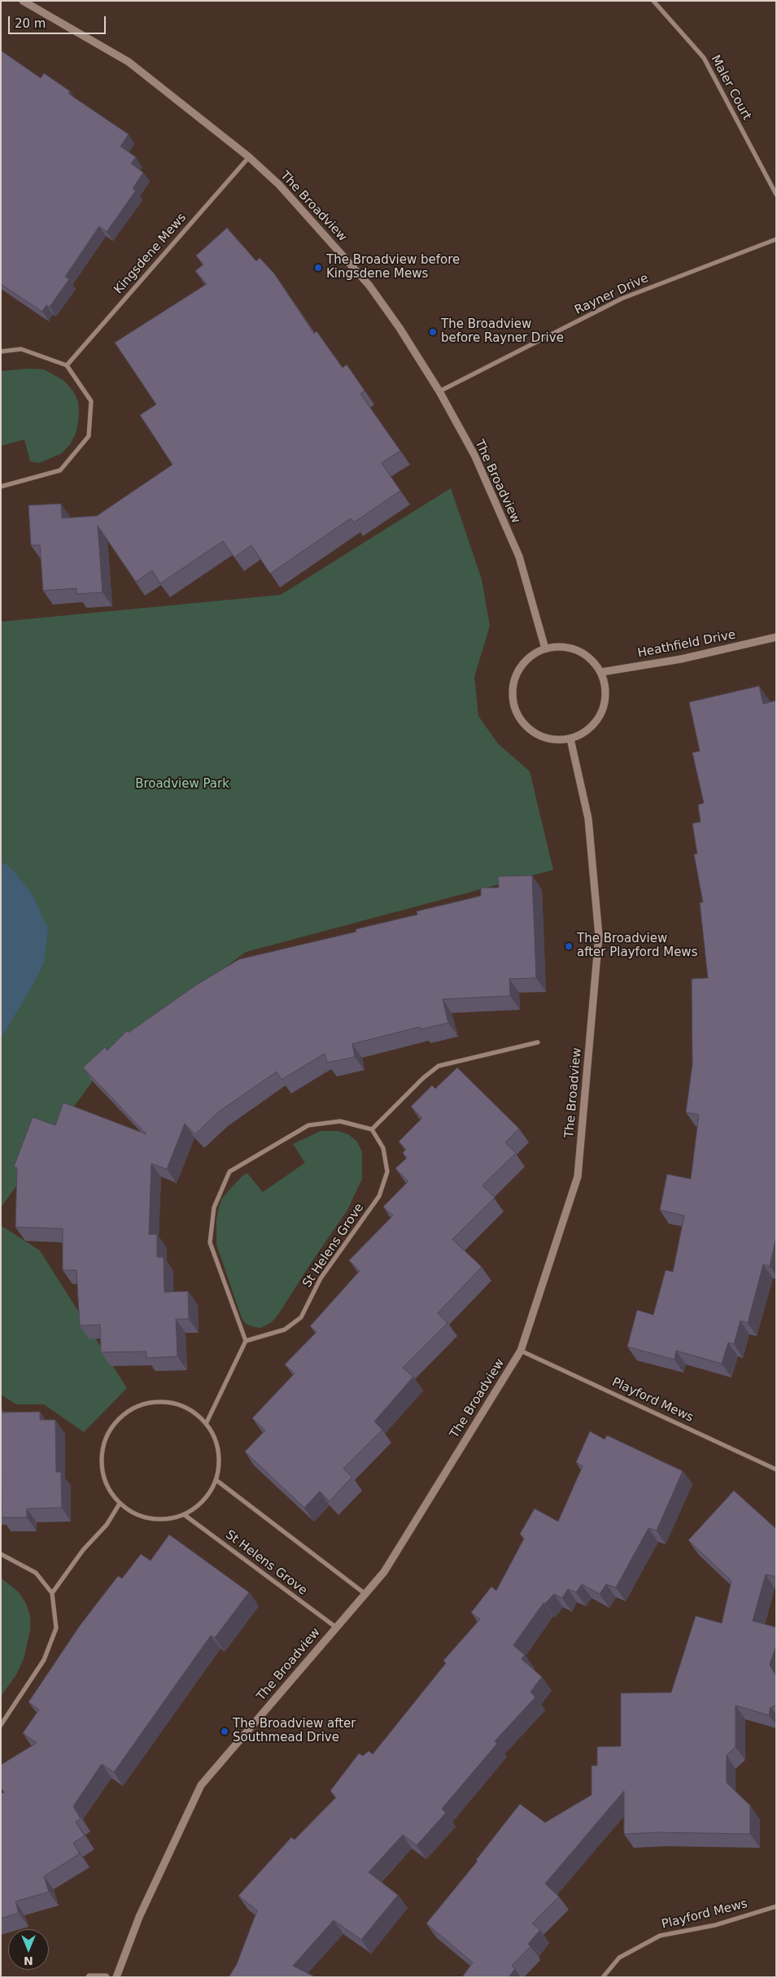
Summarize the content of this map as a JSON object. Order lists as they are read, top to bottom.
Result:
{
  "streets": {
    "street": [
      "Maler Court",
      "The Broadview",
      "Kingsdene Mews",
      "Rayner Drive",
      "Heathfield Drive",
      "St Helens Grove",
      "Playford Mews"
    ]
  },
  "crossings": [
    ["The Broadview", "Kingsdene Mews"],
    ["The Broadview", "Rayner Drive"],
    ["The Broadview", "Heathfield Drive"],
    ["The Broadview", "St Helens Grove"],
    ["The Broadview", "Playford Mews"]
  ],
  "parks": ["Broadview Park"],
  "places": [
    "The Broadview before Kingsdene Mews",
    "The Broadview before Rayner Drive",
    "The Broadview after Playford Mews",
    "The Broadview after Southmead Drive"
  ],
  "scale_bar": "20 m",
  "north": "bottom"
}
